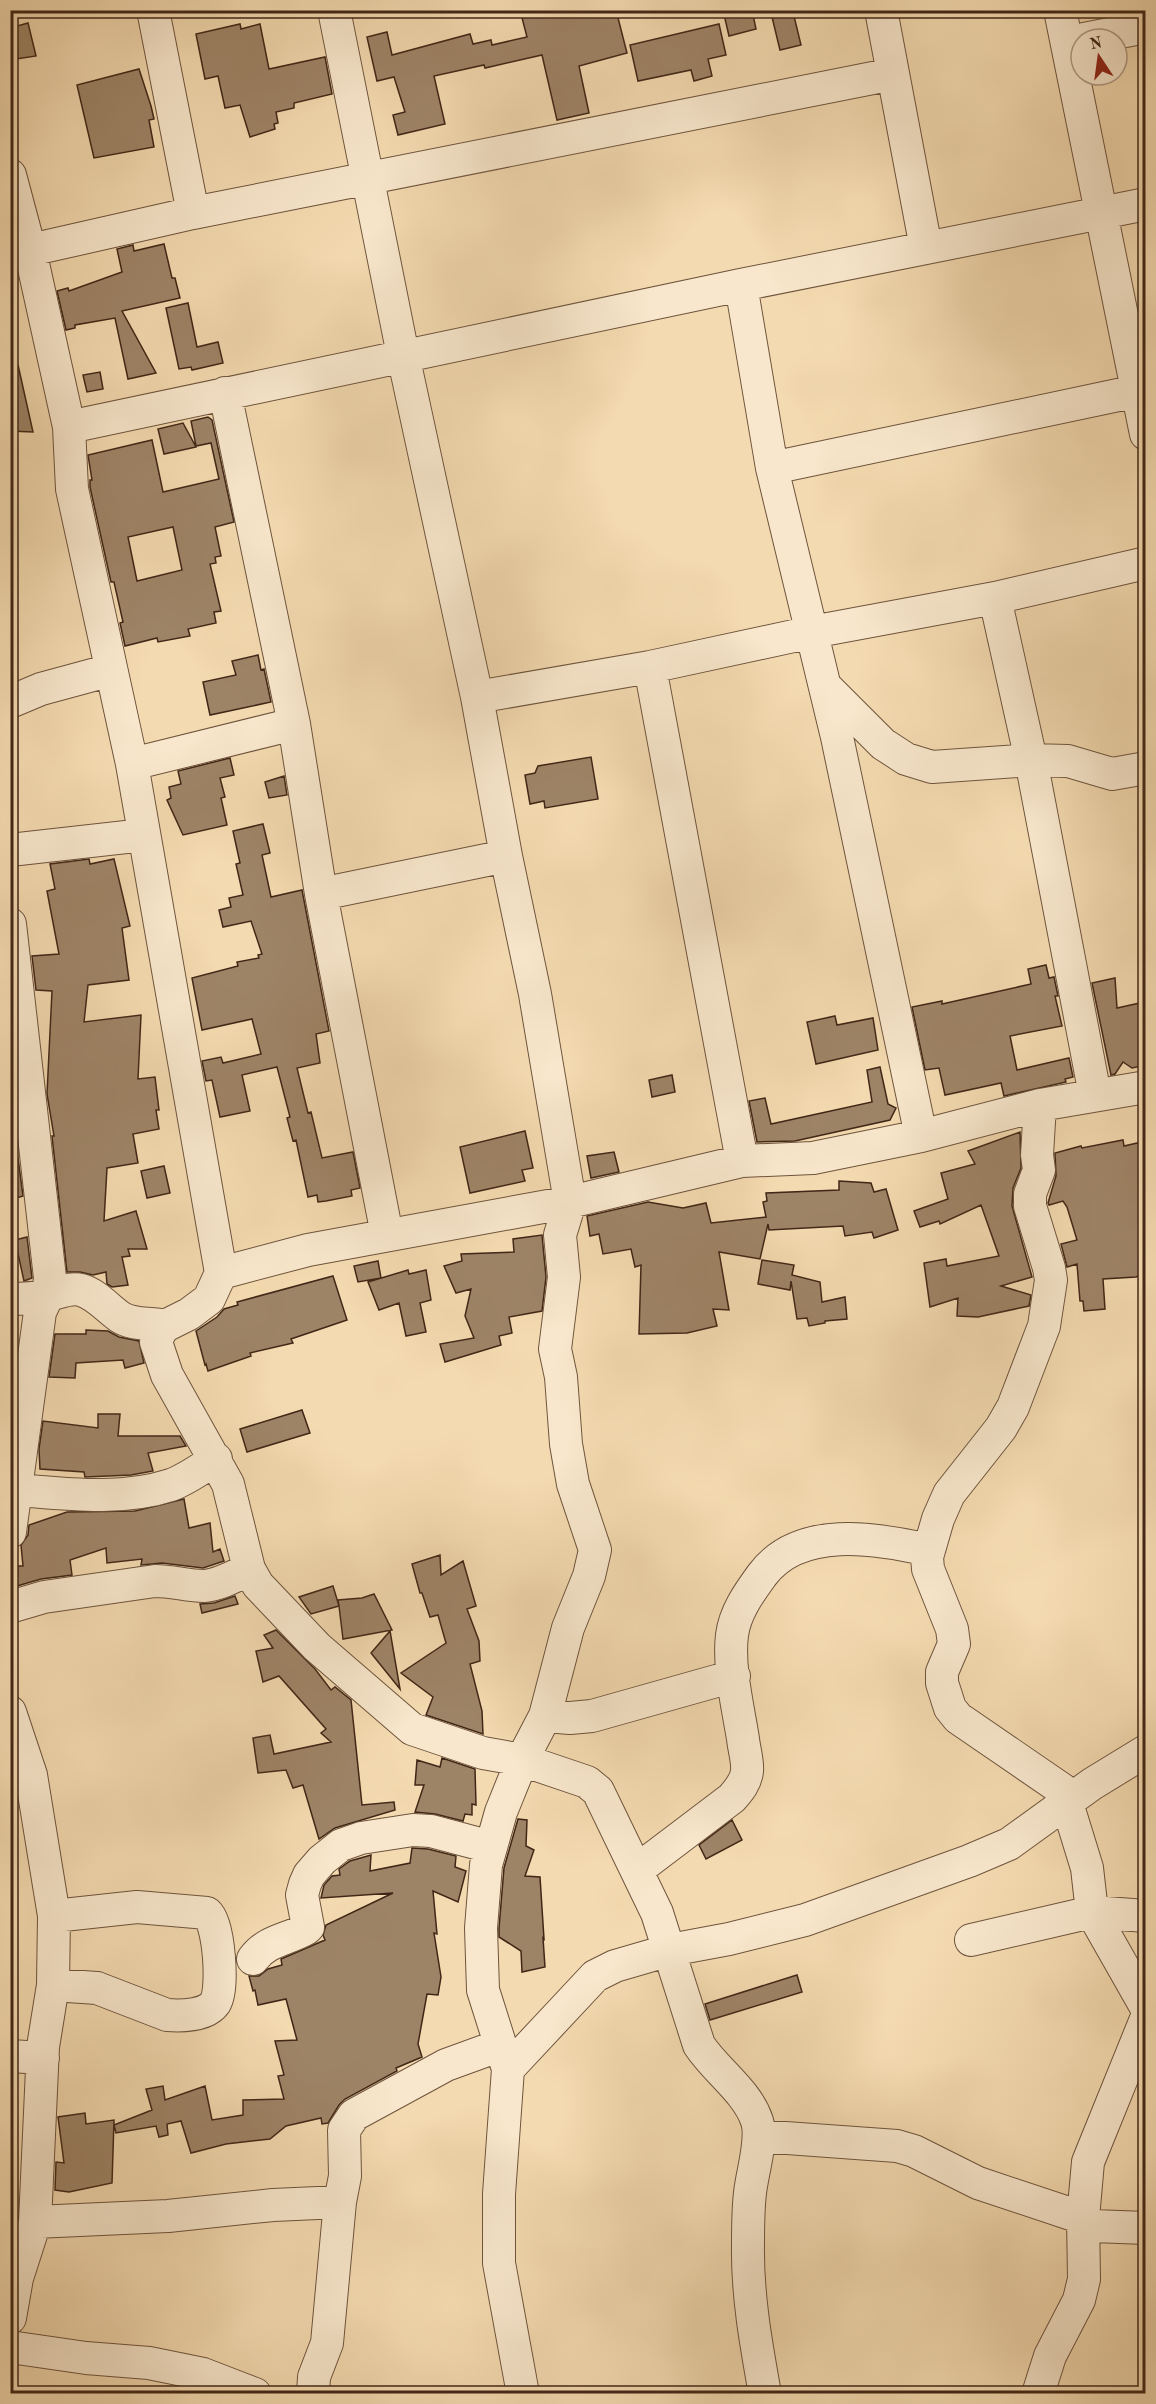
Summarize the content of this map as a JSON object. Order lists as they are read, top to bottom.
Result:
{
  "north": "top"
}
